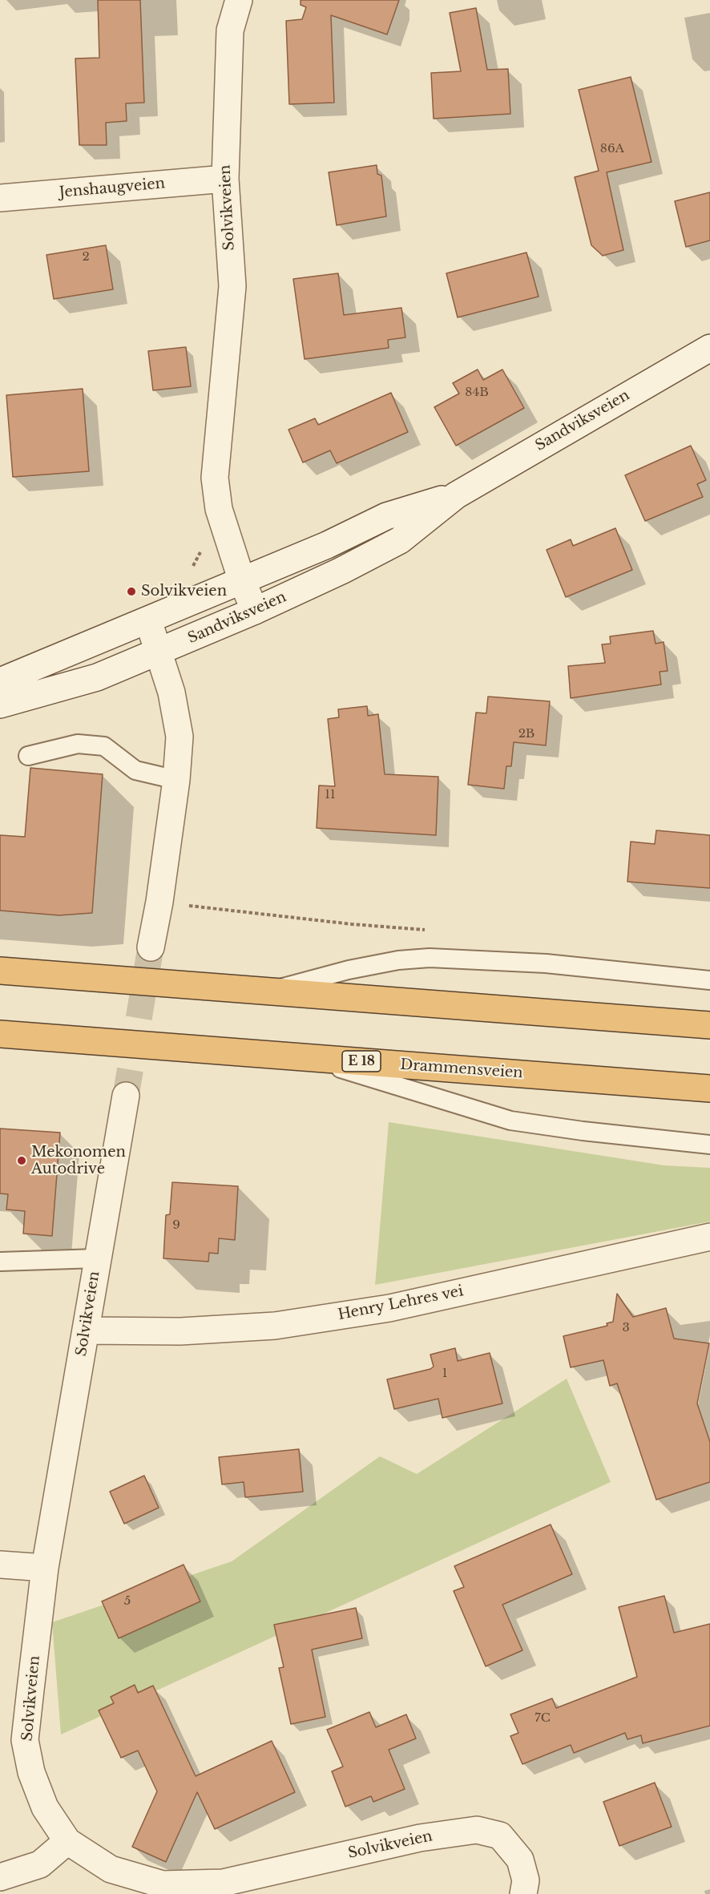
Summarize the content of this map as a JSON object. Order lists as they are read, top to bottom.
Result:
{
  "streets": {
    "highway": ["E 18", "Drammensveien"],
    "street": [
      "Jenshaugveien",
      "Solvikveien",
      "Sandviksveien",
      "Henry Lehres vei"
    ]
  },
  "crossings": [
    ["Jenshaugveien", "Solvikveien"],
    ["Solvikveien", "Sandviksveien"],
    ["Solvikveien", "Henry Lehres vei"]
  ],
  "places": ["Solvikveien", "Mekonomen Autodrive"],
  "house_numbers": [
    "86A",
    "2",
    "84B",
    "2B",
    "11",
    "9",
    "3",
    "1",
    "5",
    "7C"
  ]
}
